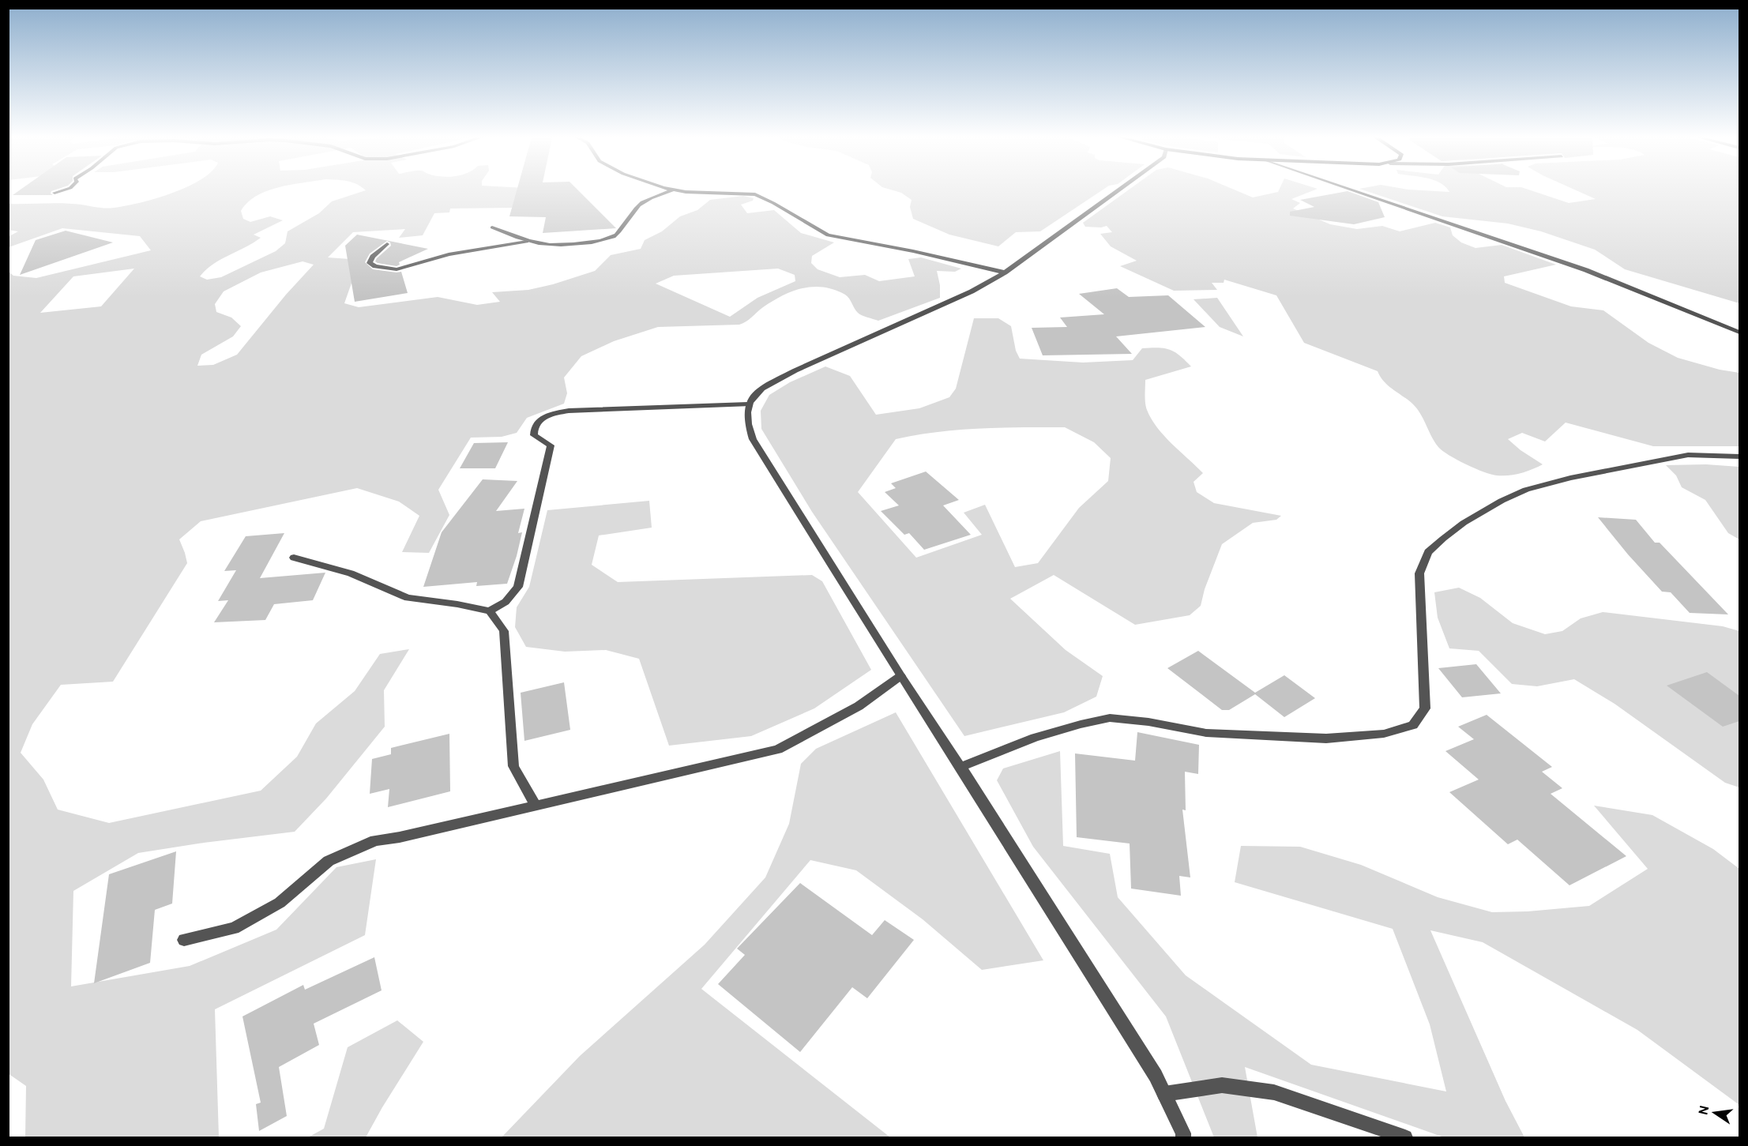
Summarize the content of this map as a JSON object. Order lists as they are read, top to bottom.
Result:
{
  "north": "left"
}
